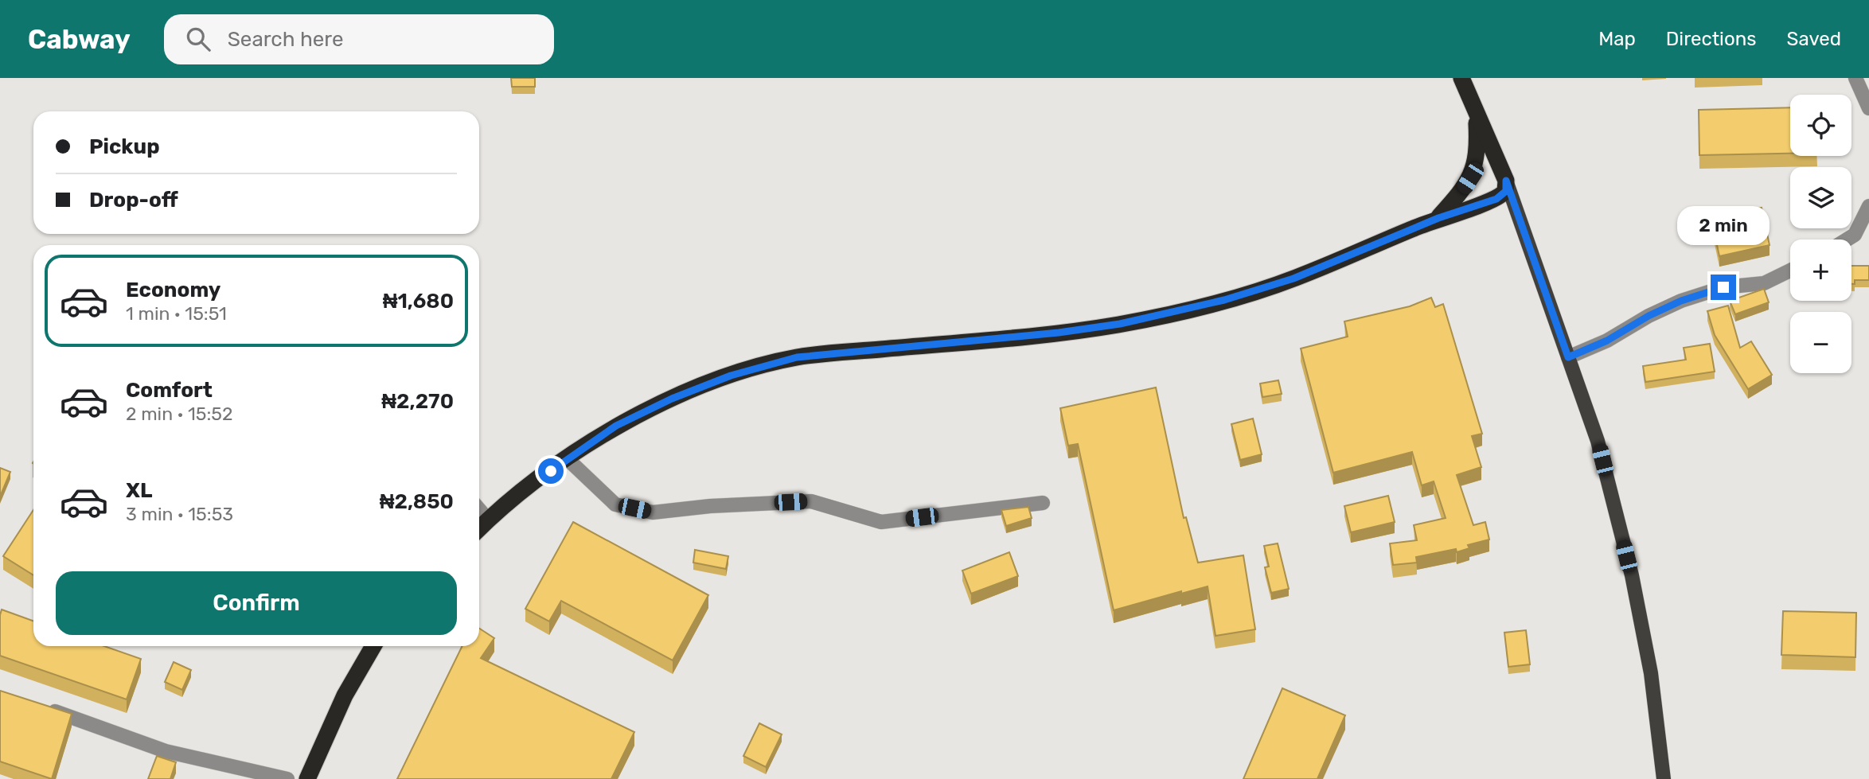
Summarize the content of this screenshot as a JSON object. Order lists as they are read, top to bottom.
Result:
{
  "page": {
    "header": "Cabway",
    "search": "Search here",
    "nav": ["Map", "Directions", "Saved"],
    "map_buttons": ["+", "−"],
    "banner": ["Pickup", "Drop-off"],
    "bubble": "2 min",
    "list": [
      {
        "name": "Economy",
        "note": "1 min · 15:51",
        "value": "₦1,680"
      },
      {
        "name": "Comfort",
        "note": "2 min · 15:52",
        "value": "₦2,270"
      },
      {
        "name": "XL",
        "note": "3 min · 15:53",
        "value": "₦2,850"
      }
    ],
    "buttons": "Confirm"
  }
}
